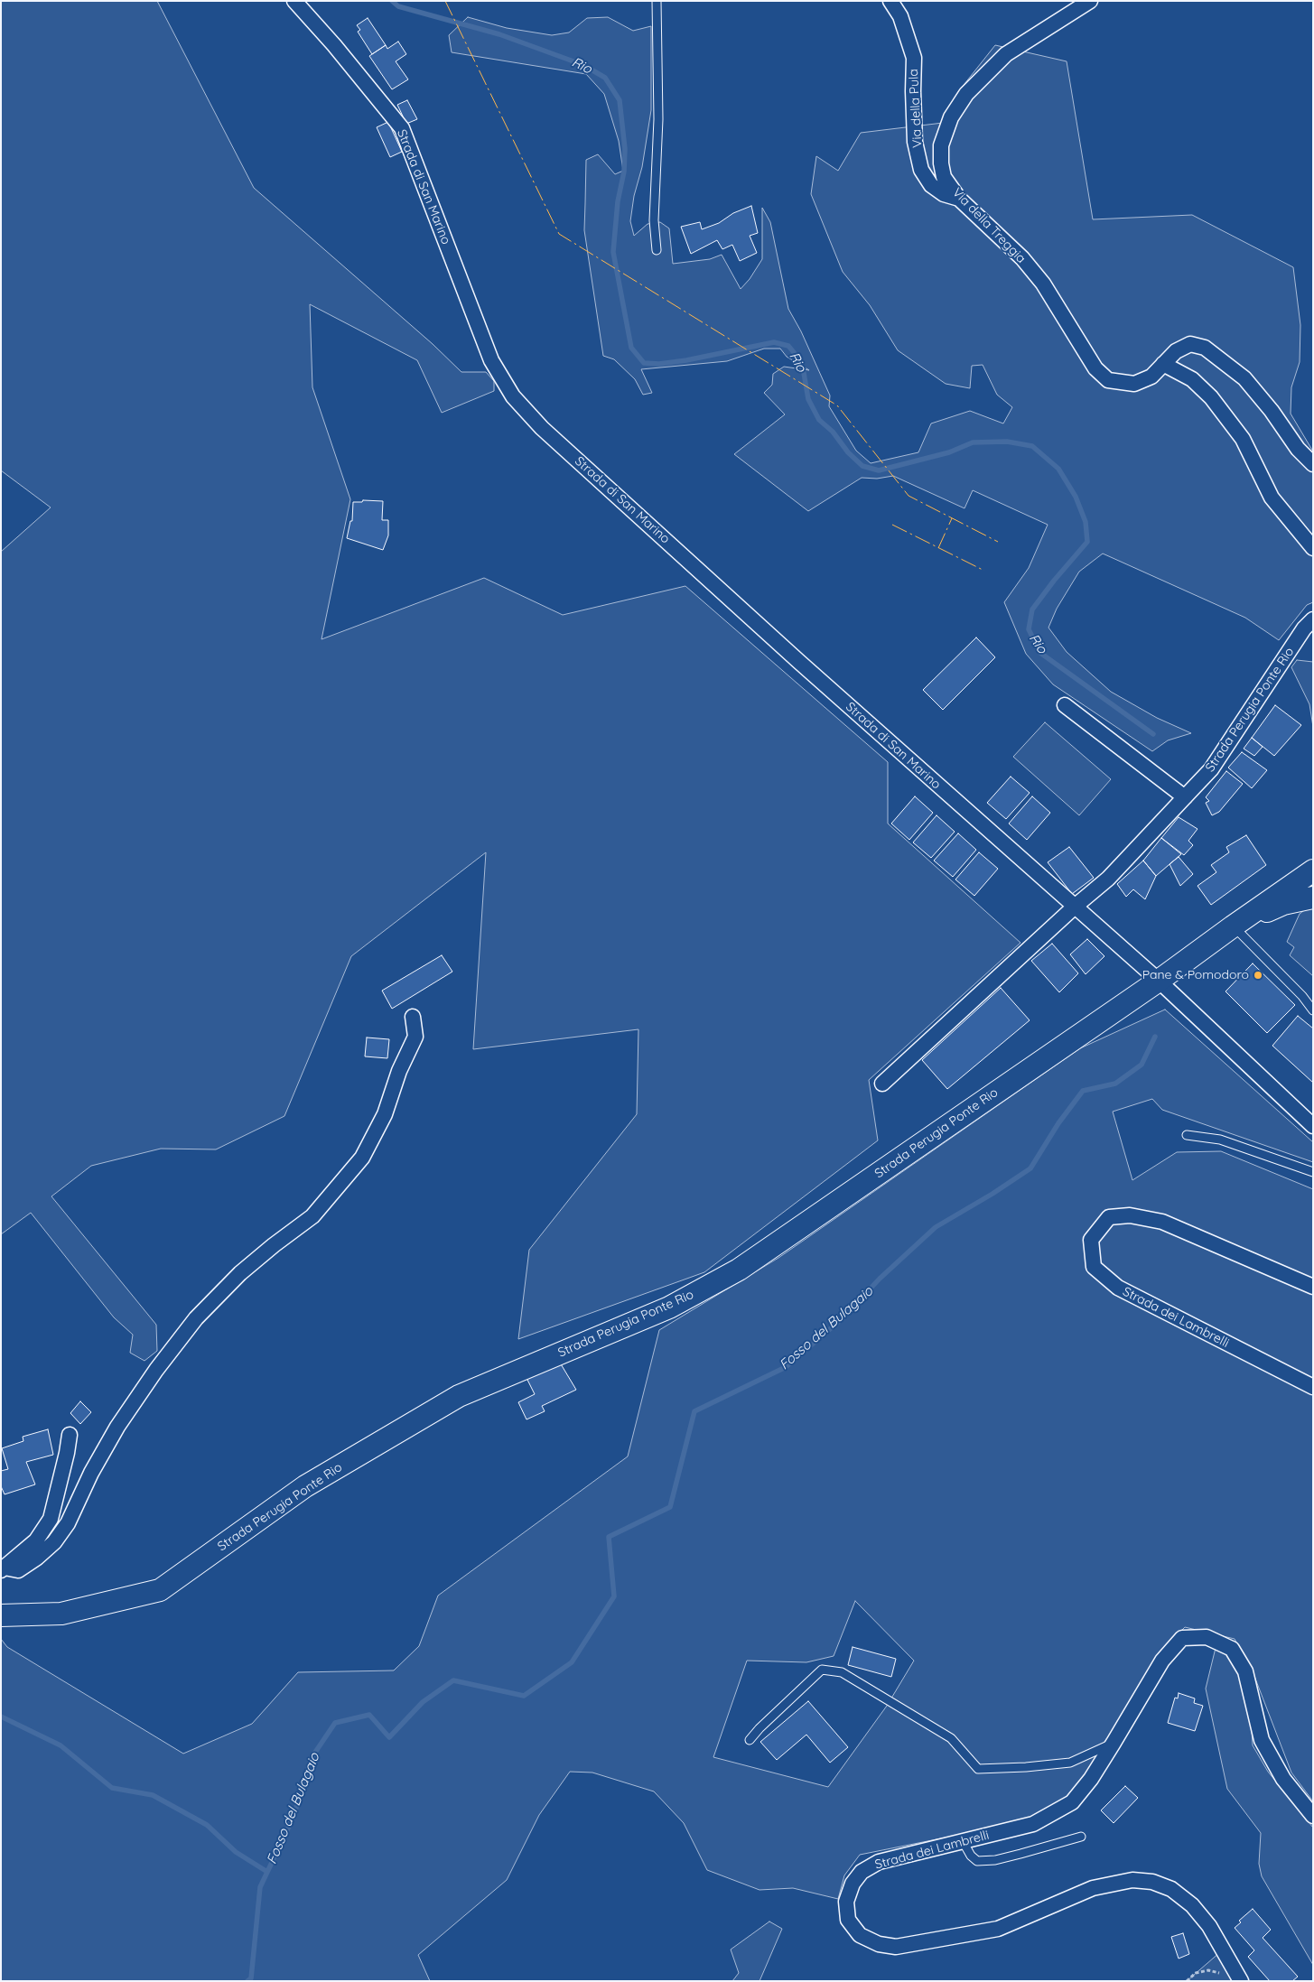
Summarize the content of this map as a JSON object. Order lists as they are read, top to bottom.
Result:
{
  "streets": {
    "main road": ["Strada Perugia Ponte Rio"],
    "street": [
      "Via della Pula",
      "Strada di San Marino",
      "Via della Treggia",
      "Strada dei Lambrelli"
    ]
  },
  "crossings": [
    ["Via della Pula", "Via della Treggia"],
    ["Strada di San Marino", "Strada Perugia Ponte Rio"]
  ],
  "water": ["Rio", "Fosso del Bulagaio"],
  "places": ["Pane & Pomodoro"]
}
